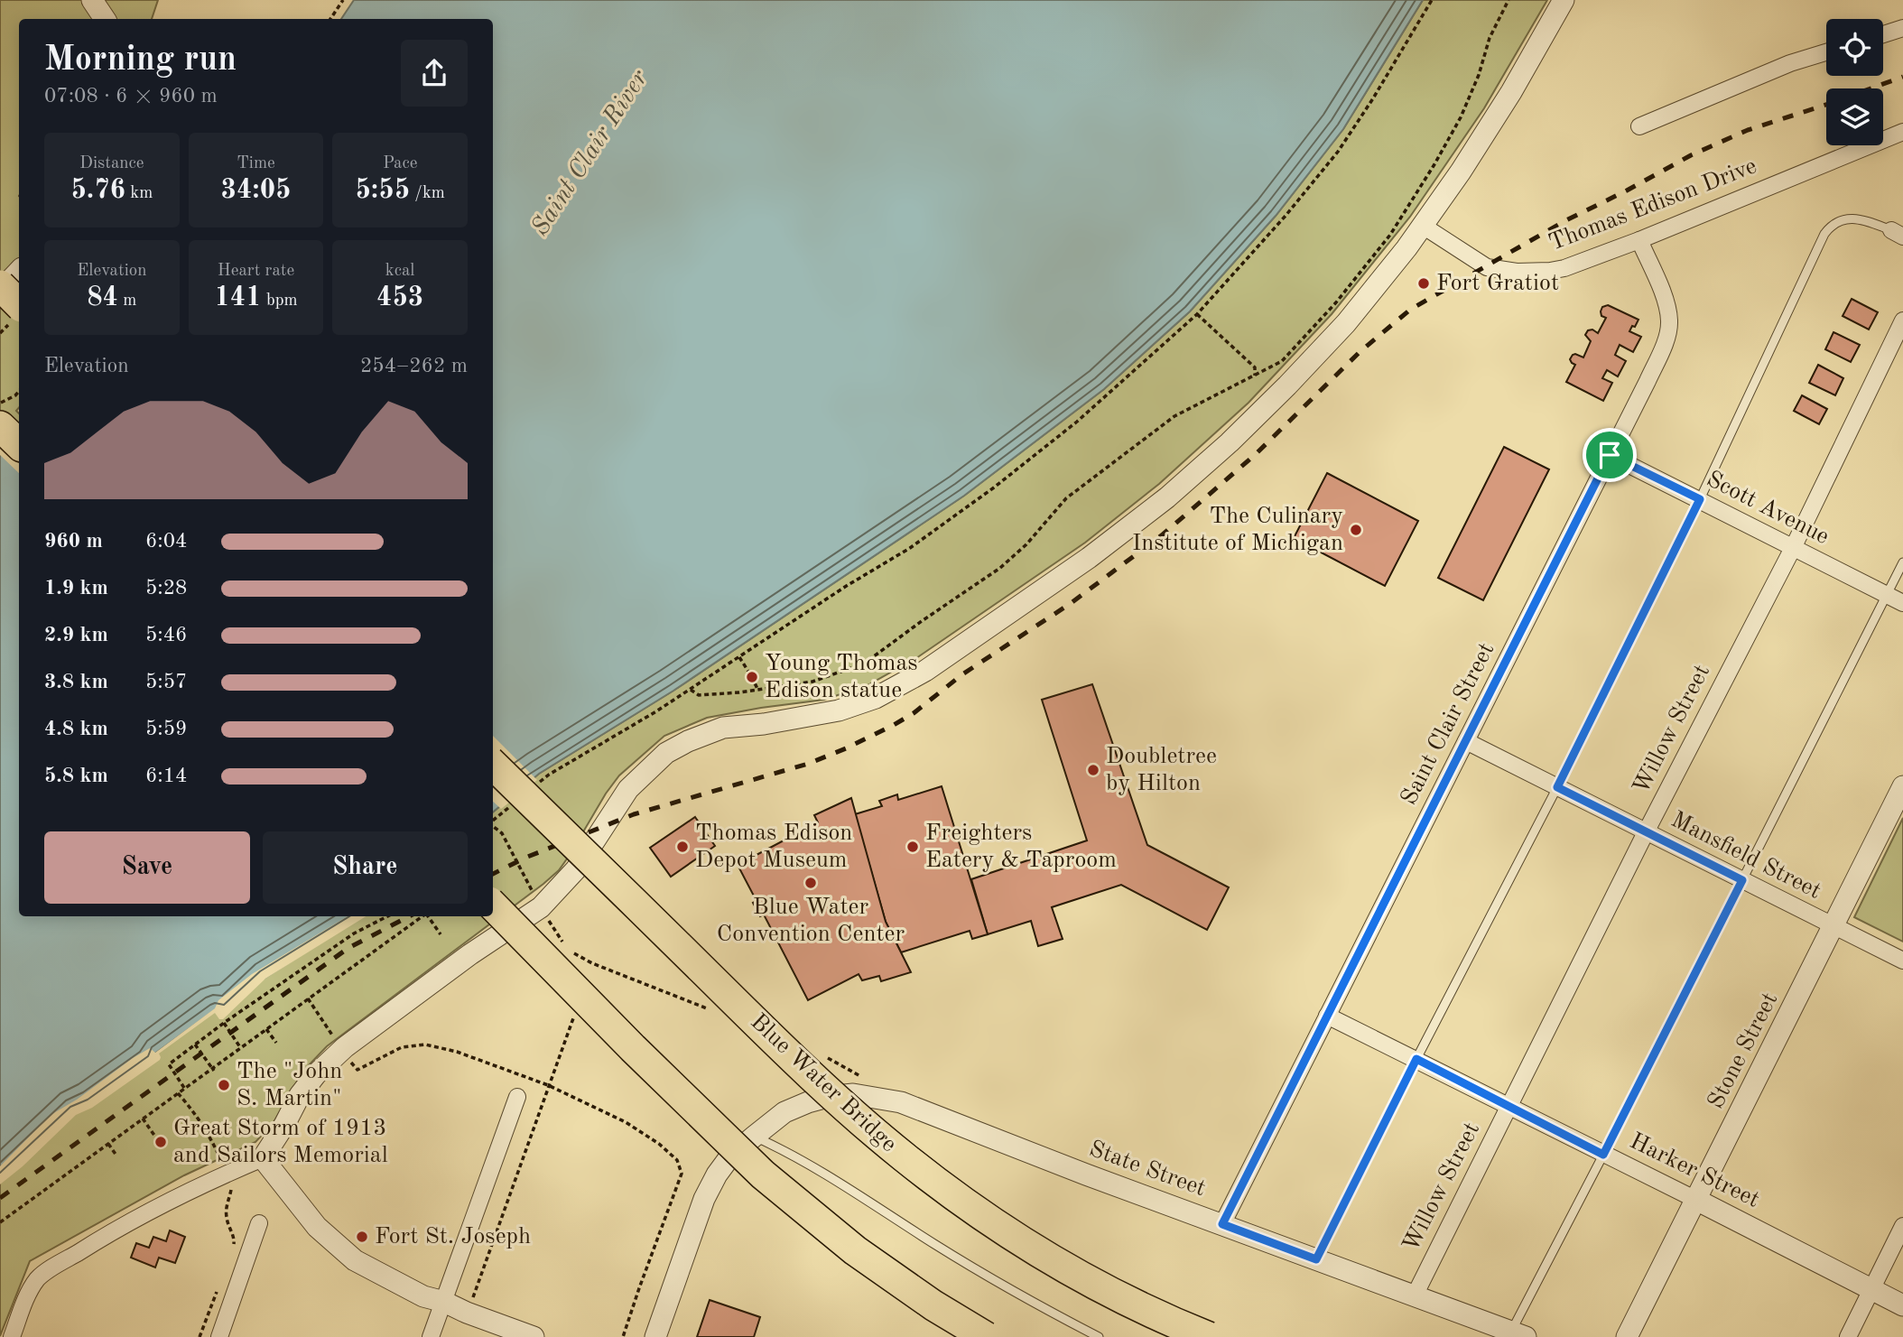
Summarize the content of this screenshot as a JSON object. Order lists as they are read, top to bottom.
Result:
{
  "streets": {
    "highway": ["Blue Water Bridge"],
    "street": [
      "Thomas Edison Drive",
      "Scott Avenue",
      "Saint Clair Street",
      "Willow Street",
      "Mansfield Street",
      "Stone Street",
      "State Street",
      "Harker Street"
    ]
  },
  "crossings": [
    ["Thomas Edison Drive", "Saint Clair Street"],
    ["Scott Avenue", "Saint Clair Street"],
    ["Scott Avenue", "Willow Street"],
    ["Saint Clair Street", "Mansfield Street"],
    ["Saint Clair Street", "State Street"],
    ["Saint Clair Street", "Harker Street"],
    ["Willow Street", "Mansfield Street"],
    ["Willow Street", "State Street"],
    ["Willow Street", "Harker Street"],
    ["Mansfield Street", "Stone Street"],
    ["Stone Street", "Harker Street"]
  ],
  "water": ["Saint Clair River"],
  "places": [
    "Fort Gratiot",
    "The Culinary Institute of Michigan",
    "Young Thomas Edison statue",
    "Doubletree by Hilton",
    "Thomas Edison Depot Museum",
    "Freighters Eatery & Taproom",
    "Blue Water Convention Center",
    "The \"John S. Martin\"",
    "Great Storm of 1913 and Sailors Memorial",
    "Fort St. Joseph"
  ],
  "page": {
    "heading": ["Morning run", "07:08 · 6 × 960 m"],
    "stats": [
      ["Distance", "5.76 km"],
      ["Time", "34:05"],
      ["Pace", "5:55 /km"],
      ["Elevation", "84 m"],
      ["Heart rate", "141 bpm"],
      ["kcal", "453"]
    ],
    "chart": ["Elevation", "254–262 m"],
    "list": [
      {
        "name": "960 m",
        "note": "6:04"
      },
      {
        "name": "1.9 km",
        "note": "5:28"
      },
      {
        "name": "2.9 km",
        "note": "5:46"
      },
      {
        "name": "3.8 km",
        "note": "5:57"
      },
      {
        "name": "4.8 km",
        "note": "5:59"
      },
      {
        "name": "5.8 km",
        "note": "6:14"
      }
    ],
    "buttons": ["Save", "Share"]
  }
}
